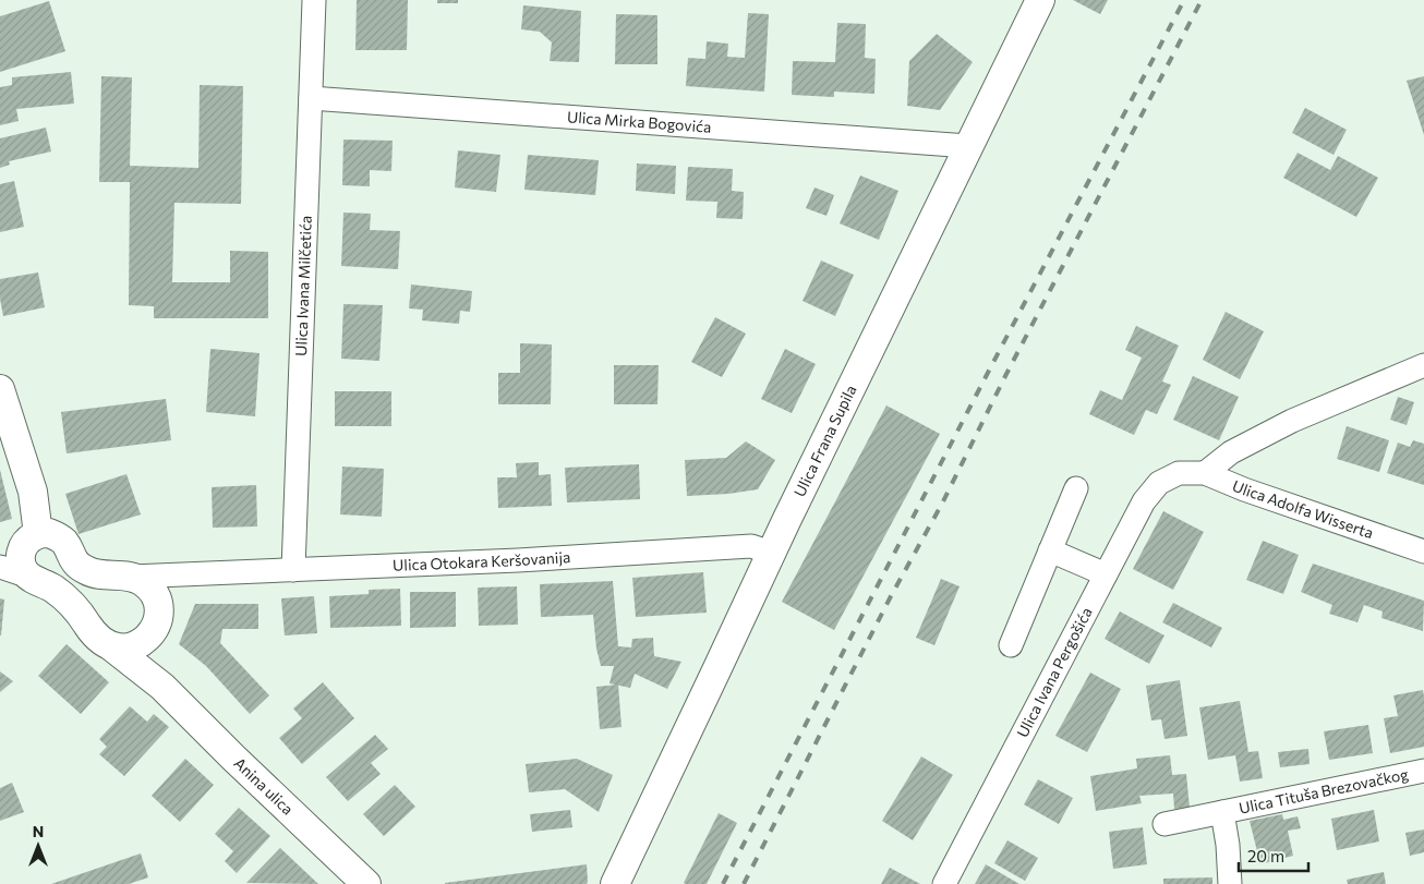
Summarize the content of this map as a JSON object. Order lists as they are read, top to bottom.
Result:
{
  "streets": {
    "main road": ["Ulica Frana Supila", "Anina ulica"],
    "street": [
      "Ulica Mirka Bogovića",
      "Ulica Ivana Milčetića",
      "Ulica Adolfa Wisserta",
      "Ulica Otokara Keršovanija",
      "Ulica Ivana Pergošića",
      "Ulica Tituša Brezovačkog"
    ]
  },
  "crossings": [
    ["Ulica Mirka Bogovića", "Ulica Ivana Milčetića"],
    ["Ulica Mirka Bogovića", "Ulica Frana Supila"],
    ["Ulica Ivana Milčetića", "Ulica Otokara Keršovanija"],
    ["Ulica Frana Supila", "Ulica Otokara Keršovanija"],
    ["Ulica Adolfa Wisserta", "Ulica Ivana Pergošića"],
    ["Ulica Otokara Keršovanija", "Anina ulica"]
  ],
  "scale_bar": "20 m",
  "north": "top"
}
